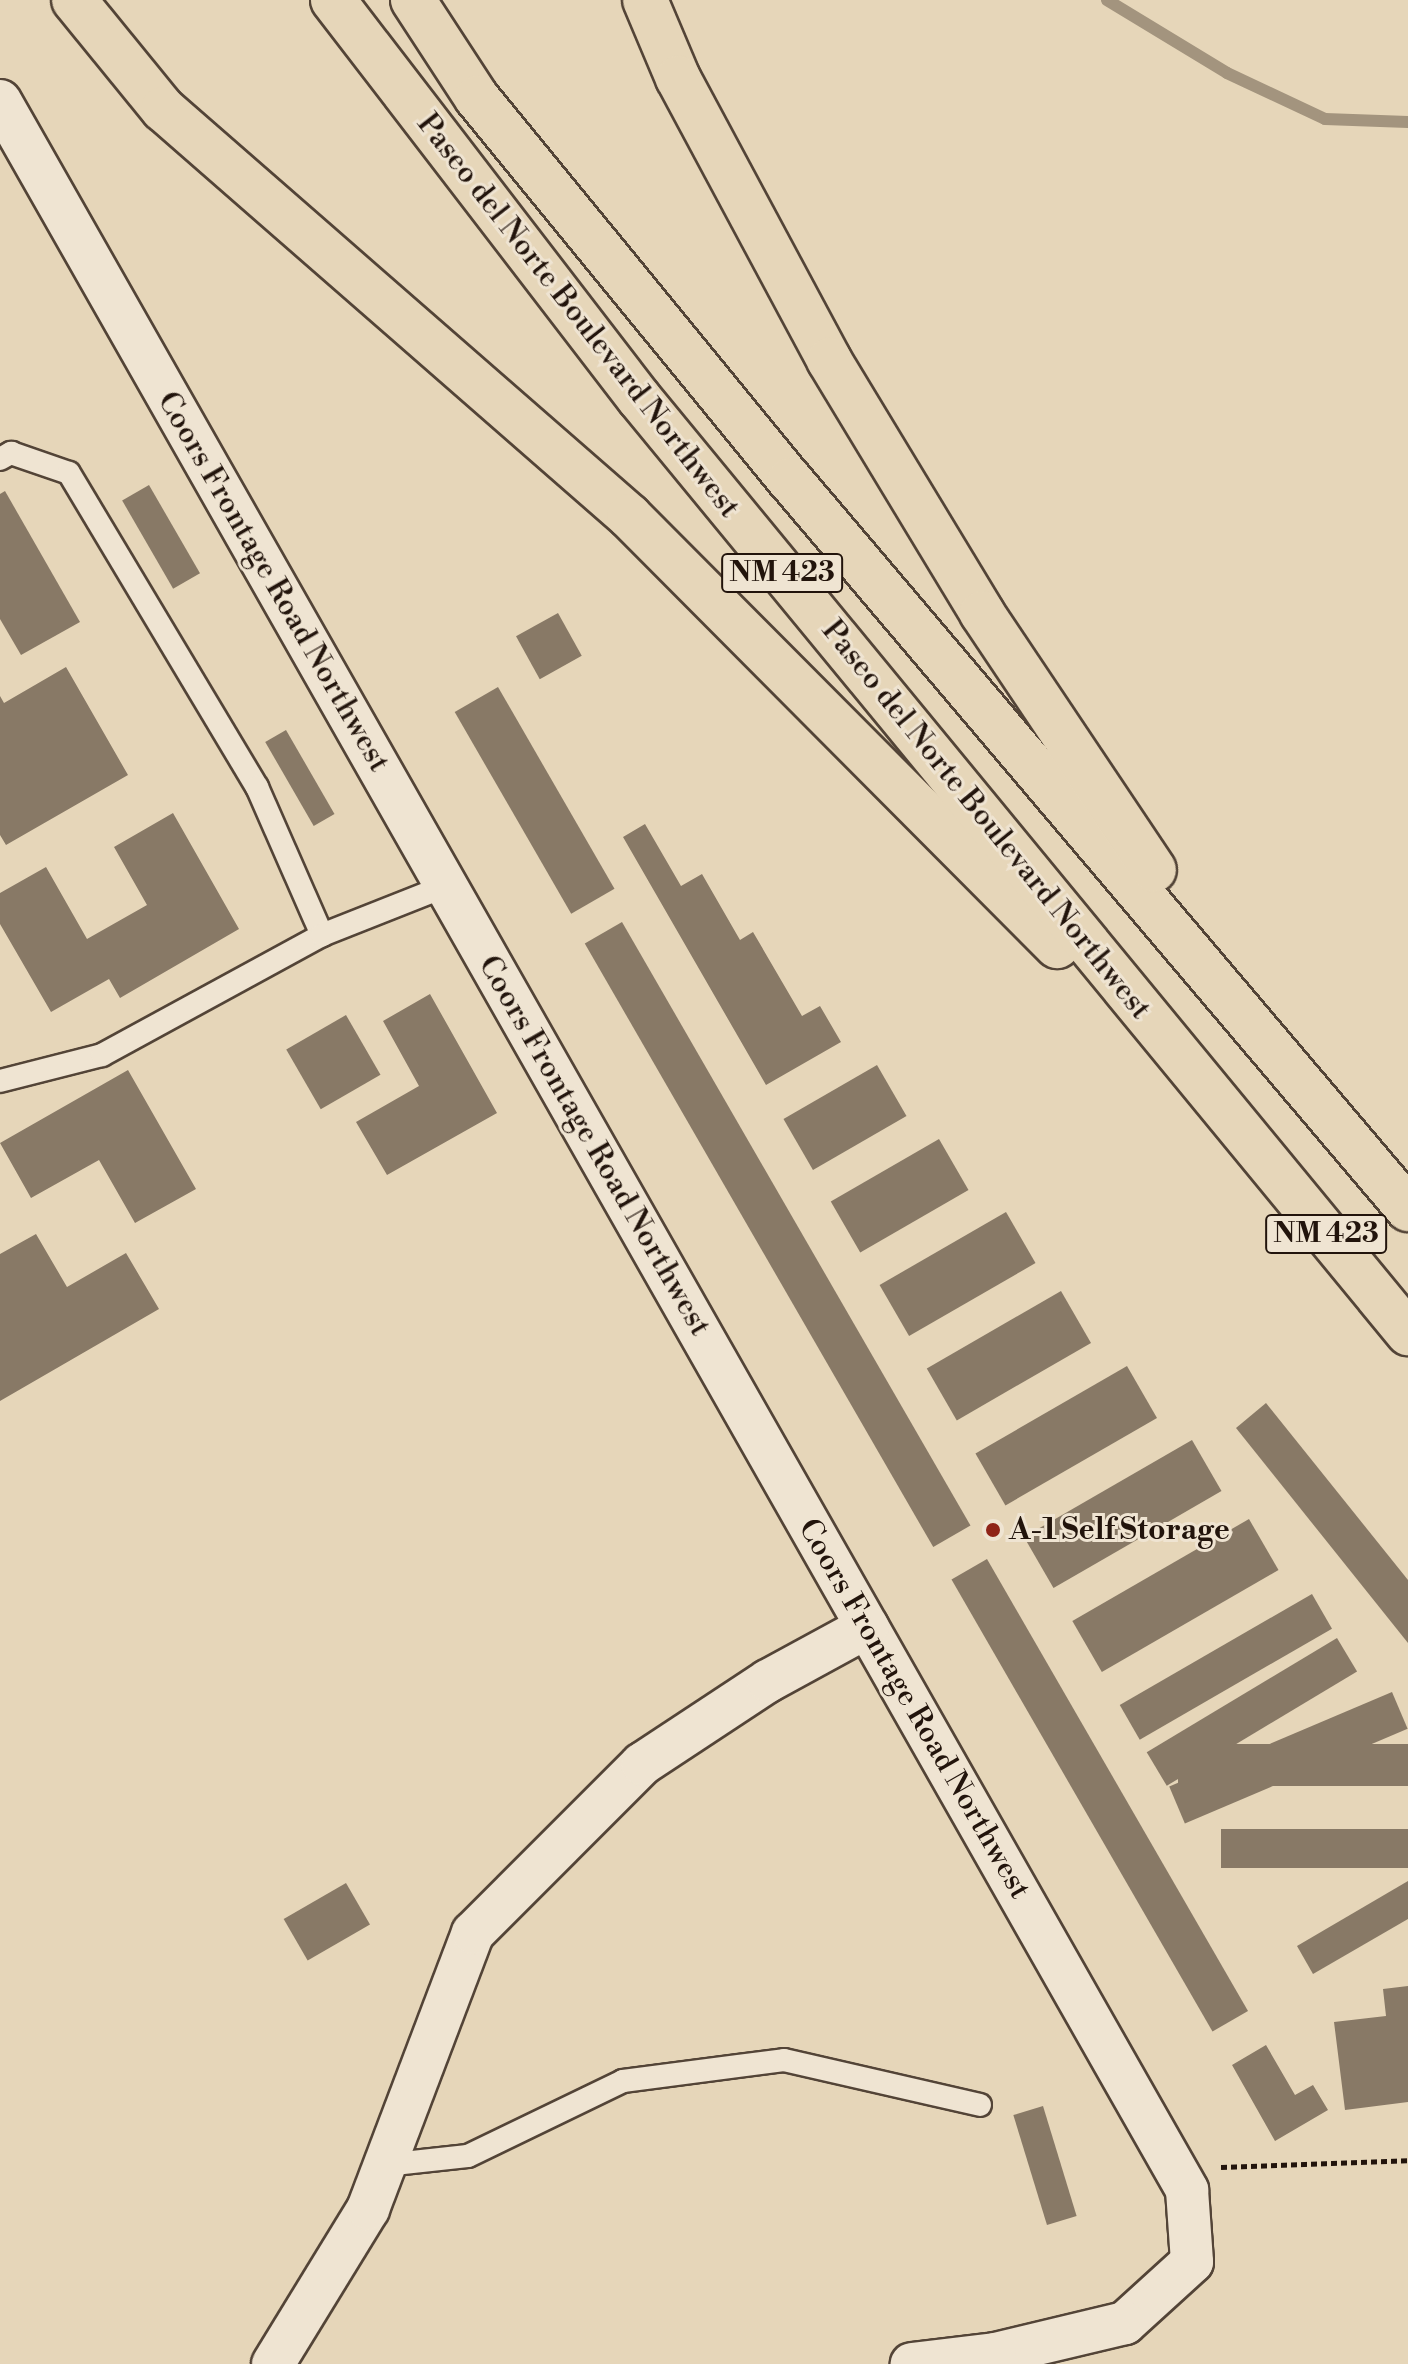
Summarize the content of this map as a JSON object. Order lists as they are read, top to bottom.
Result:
{
  "streets": {
    "highway": ["Paseo del Norte Boulevard Northwest", "NM 423"],
    "street": ["Coors Frontage Road Northwest"]
  },
  "places": ["A-1 Self Storage"]
}
